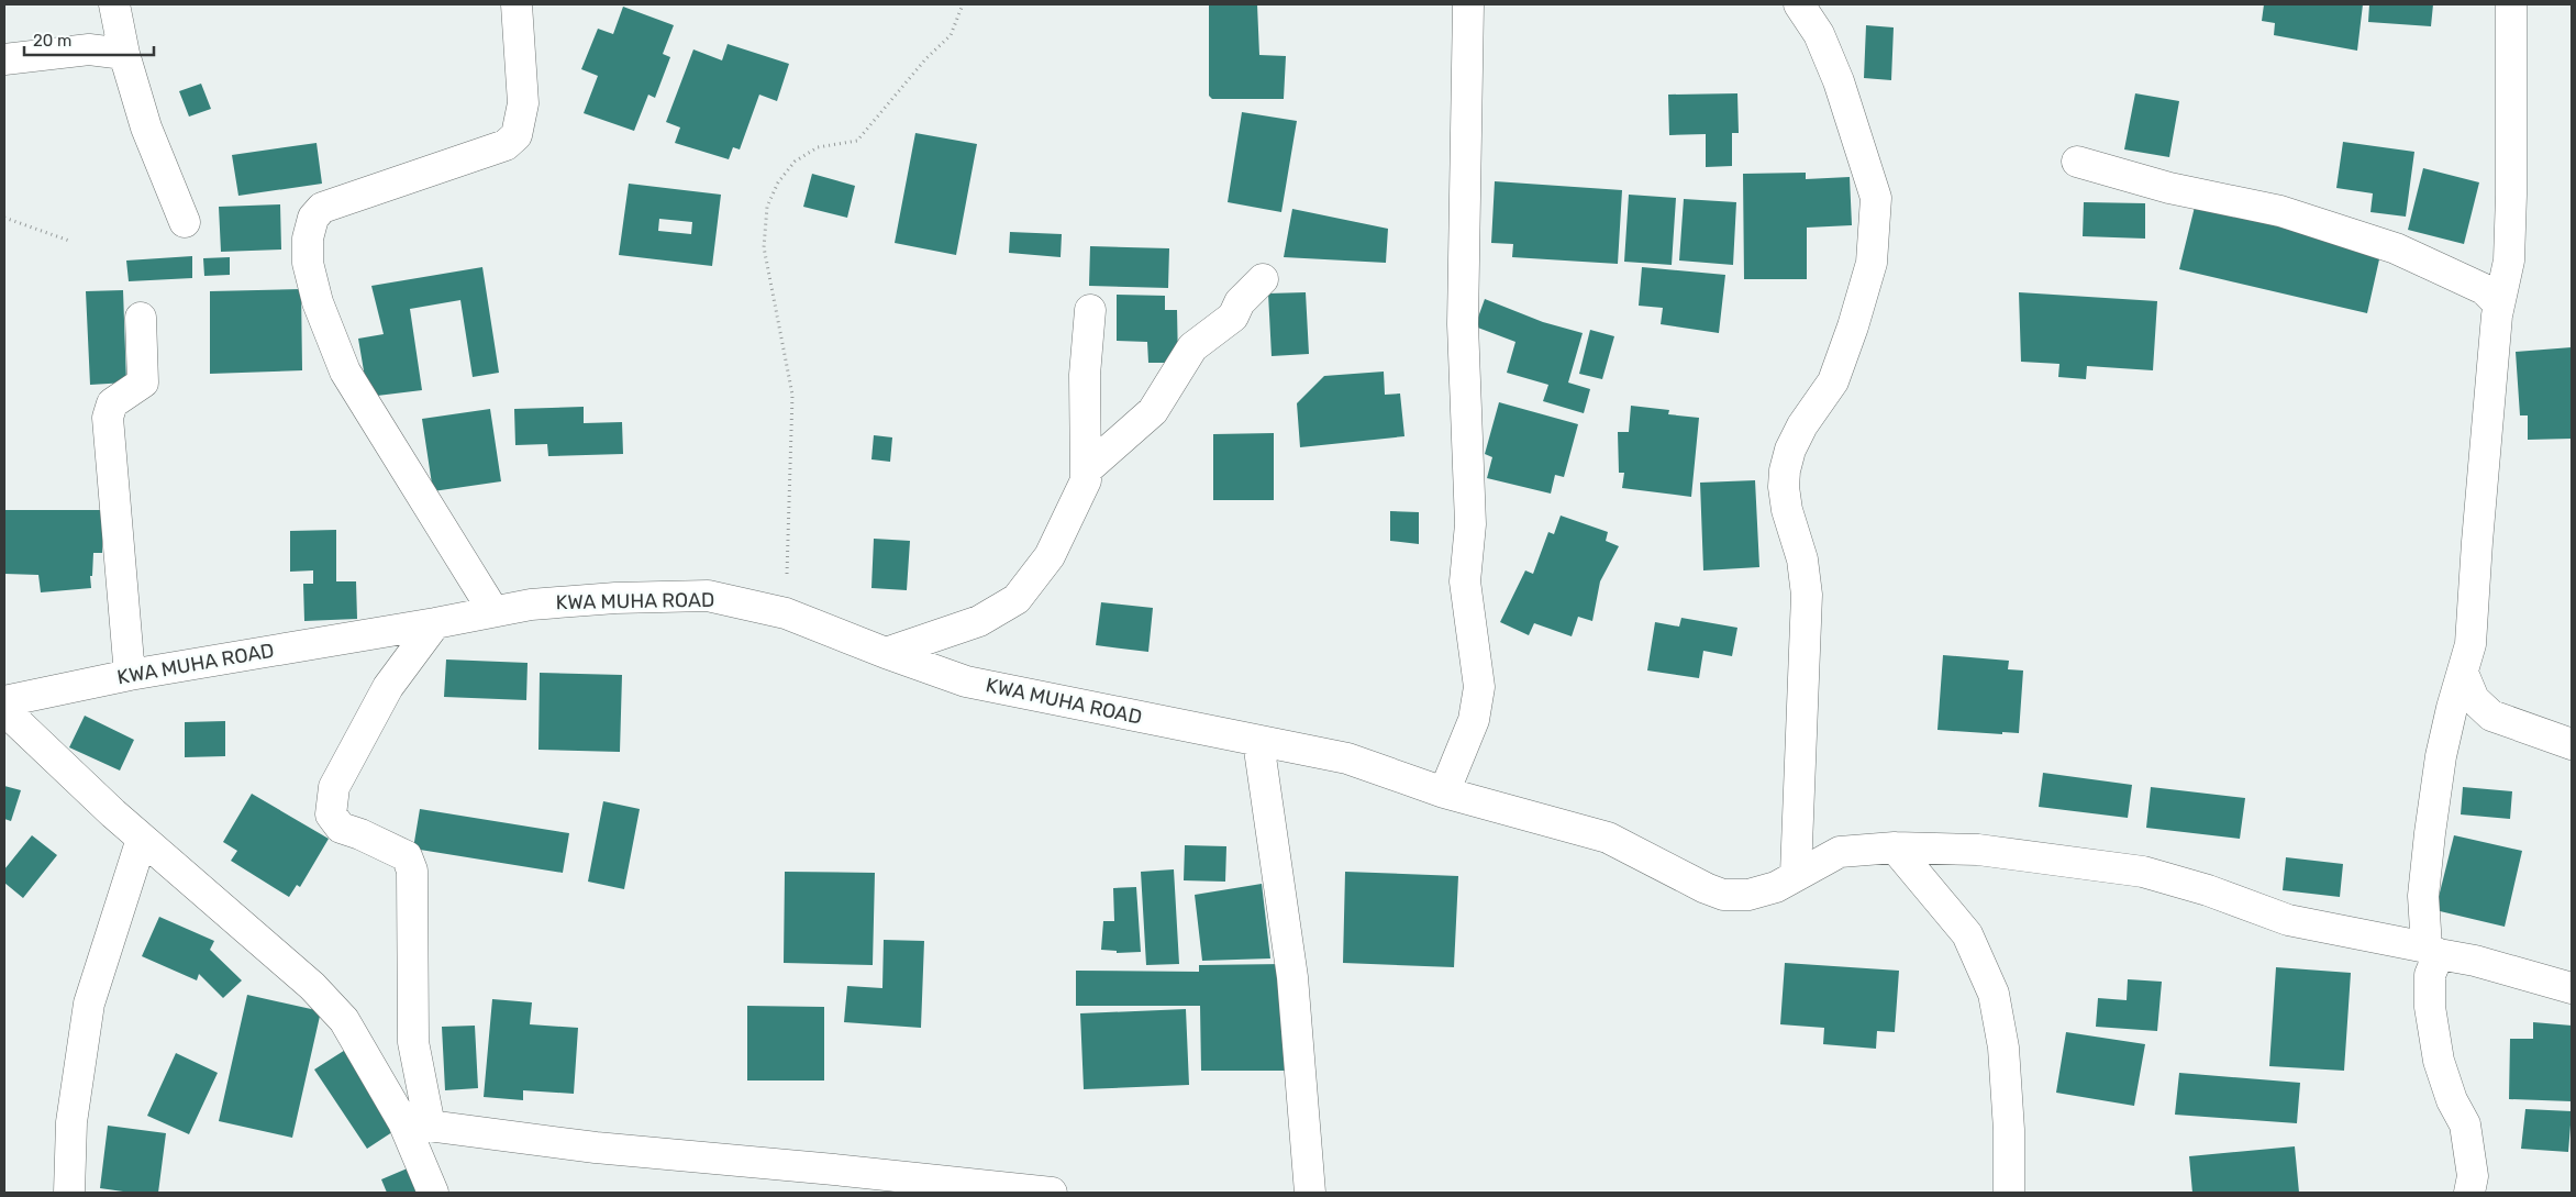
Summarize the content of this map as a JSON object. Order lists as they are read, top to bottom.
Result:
{
  "streets": {
    "street": ["KWA MUHA ROAD"]
  },
  "scale_bar": "20 m"
}
